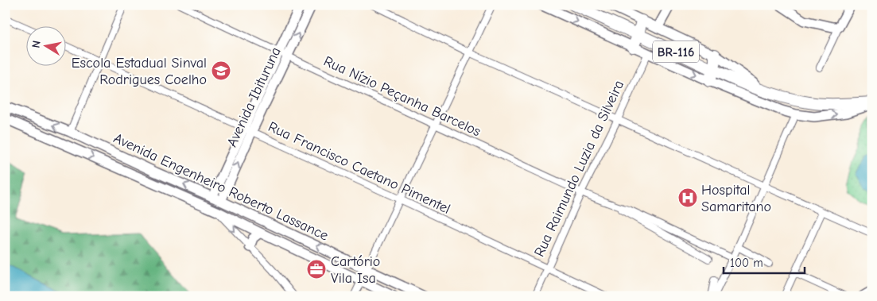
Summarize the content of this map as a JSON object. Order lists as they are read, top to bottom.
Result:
{
  "streets": {
    "highway": ["BR-116"],
    "street": [
      "Rua Nízio Peçanha Barcelos",
      "Avenida Ibituruna",
      "Rua Francisco Caetano Pimentel",
      "Rua Raimundo Luzia da Silveira",
      "Avenida Engenheiro Roberto Lassance"
    ]
  },
  "crossings": [
    ["Rua Nízio Peçanha Barcelos", "Avenida Ibituruna"],
    ["Rua Nízio Peçanha Barcelos", "Rua Raimundo Luzia da Silveira"],
    ["Avenida Ibituruna", "Rua Francisco Caetano Pimentel"],
    ["Avenida Ibituruna", "Avenida Engenheiro Roberto Lassance"],
    ["Rua Francisco Caetano Pimentel", "Rua Raimundo Luzia da Silveira"]
  ],
  "places": {
    "school or university": ["Escola Estadual Sinval Rodrigues Coelho"],
    "hospital": ["Hospital Samaritano"],
    "office": ["Cartório Vila Isa"]
  },
  "scale_bar": "100 m",
  "north": "left"
}
